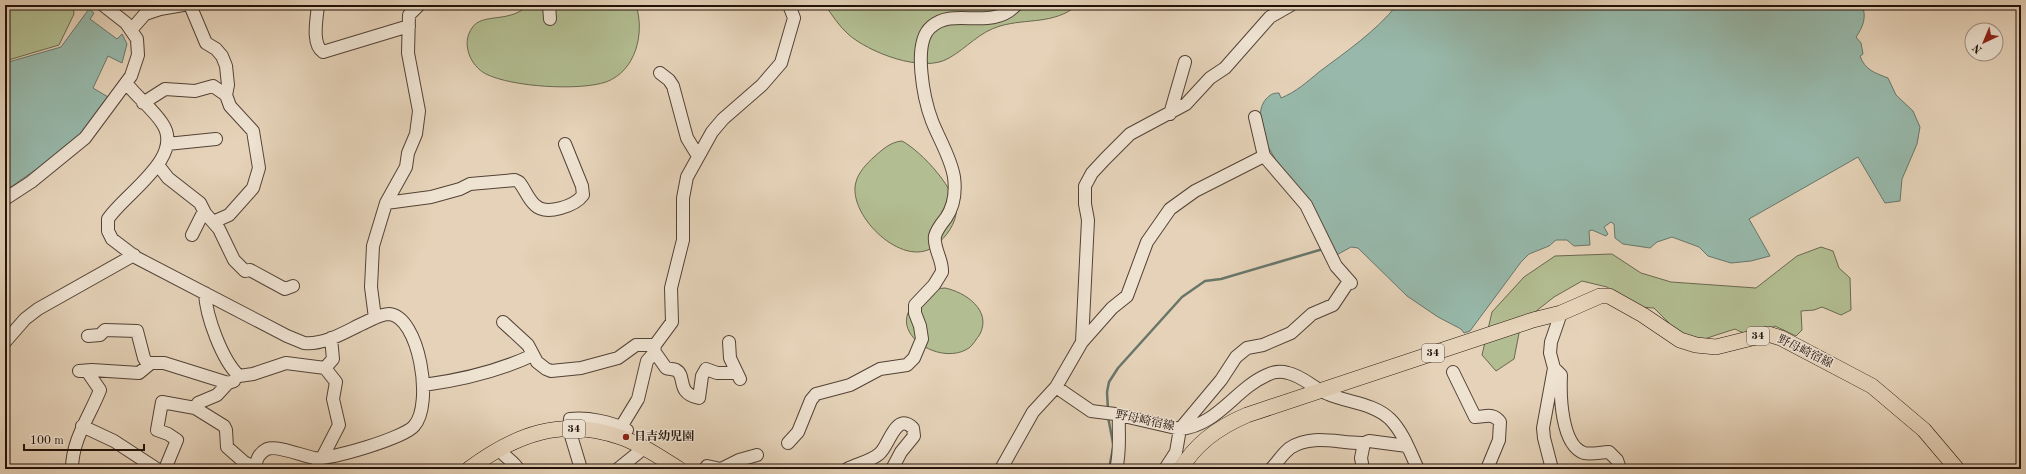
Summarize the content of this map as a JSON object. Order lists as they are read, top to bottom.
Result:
{
  "streets": {
    "main road": ["34", "野母崎宿線"]
  },
  "places": ["日吉幼児園"],
  "scale_bar": "100 m",
  "north": "bottom left"
}
